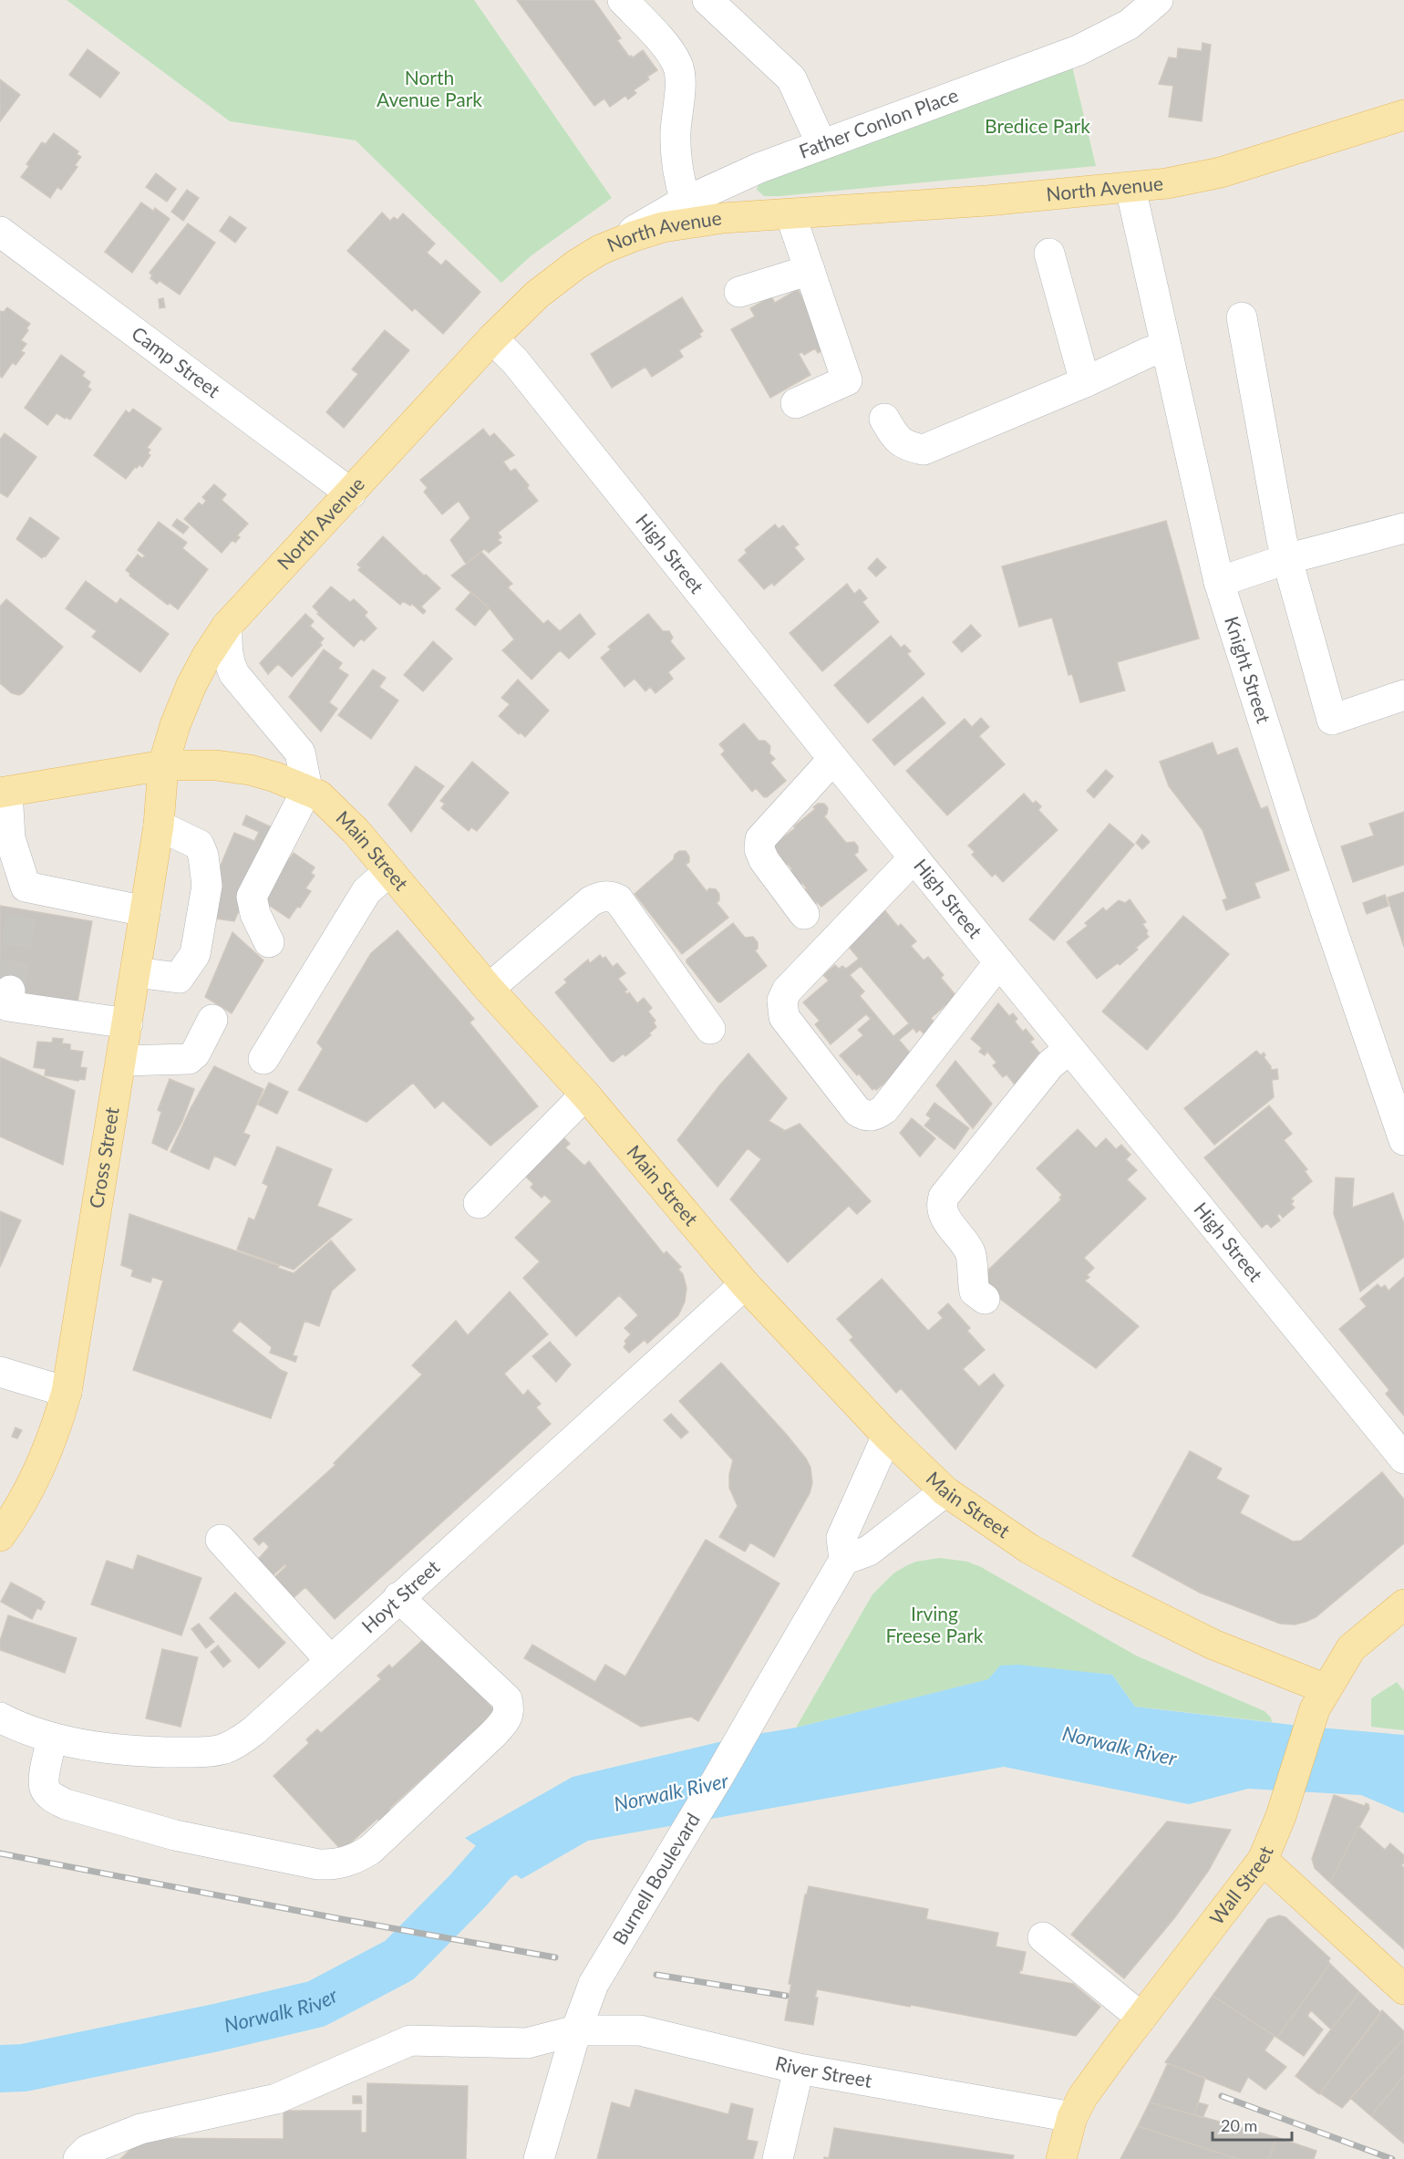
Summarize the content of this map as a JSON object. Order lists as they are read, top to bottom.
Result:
{
  "streets": {
    "main road": [
      "North Avenue",
      "Main Street",
      "Cross Street",
      "Wall Street"
    ],
    "street": [
      "Father Conlon Place",
      "Camp Street",
      "High Street",
      "Knight Street",
      "Hoyt Street",
      "Burnell Boulevard",
      "River Street"
    ]
  },
  "crossings": [
    ["Father Conlon Place", "North Avenue"],
    ["North Avenue", "Camp Street"],
    ["North Avenue", "High Street"],
    ["North Avenue", "Knight Street"],
    ["North Avenue", "Main Street"],
    ["North Avenue", "Cross Street"],
    ["Main Street", "Cross Street"],
    ["Main Street", "Hoyt Street"],
    ["Main Street", "Wall Street"],
    ["Burnell Boulevard", "River Street"],
    ["Wall Street", "River Street"]
  ],
  "water": ["Norwalk River"],
  "parks": ["North Avenue Park", "Bredice Park", "Irving Freese Park"],
  "scale_bar": "20 m"
}
